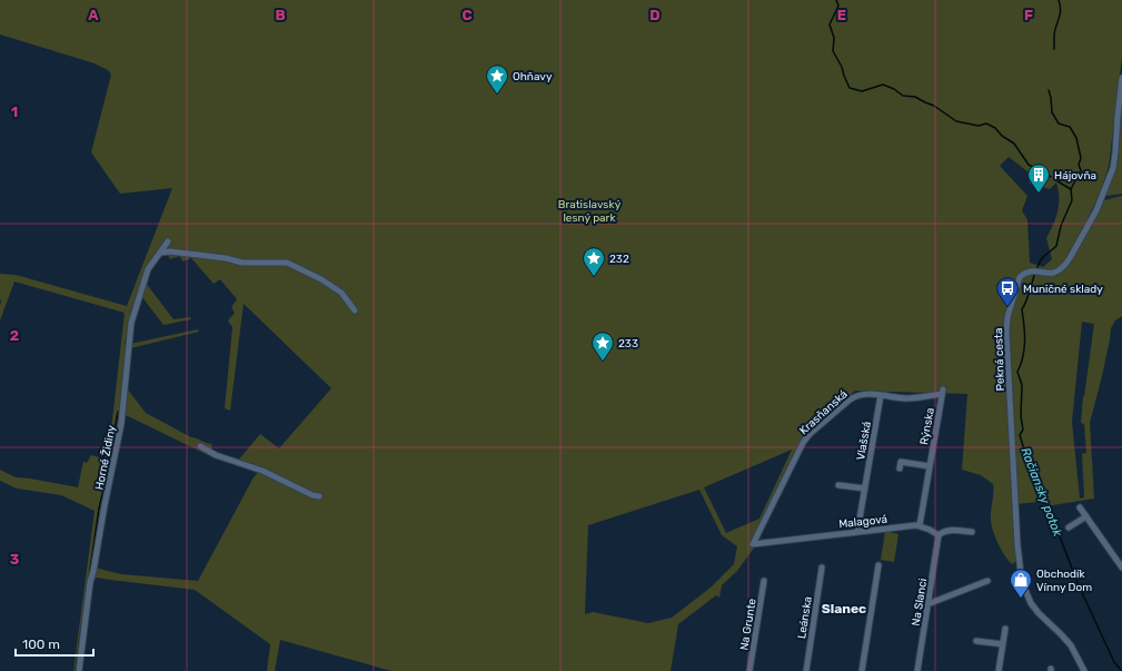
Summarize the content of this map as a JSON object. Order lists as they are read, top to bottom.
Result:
{
  "streets": {
    "street": [
      "Pekná cesta",
      "Krasňanská",
      "Rýnska",
      "Vlašská",
      "Horné Židiny",
      "Malagová",
      "Na Slanci",
      "Leánska",
      "Na Grunte"
    ]
  },
  "crossings": [
    ["Krasňanská", "Rýnska"],
    ["Krasňanská", "Vlašská"],
    ["Krasňanská", "Malagová"],
    ["Rýnska", "Malagová"],
    ["Vlašská", "Malagová"]
  ],
  "districts": ["Slanec"],
  "water": ["Račiansky potok"],
  "parks": ["Bratislavský lesný park"],
  "places": {
    "place": ["Ohňavy", "232", "233"],
    "building": ["Hájovňa"],
    "bus stop": ["Muničné sklady"],
    "shop": ["Obchodík Vínny Dom"]
  },
  "scale_bar": "100 m",
  "grid": {
    "columns": [
      "A",
      "B",
      "C",
      "D",
      "E",
      "F"
    ],
    "rows": ["1", "2", "3"]
  }
}
